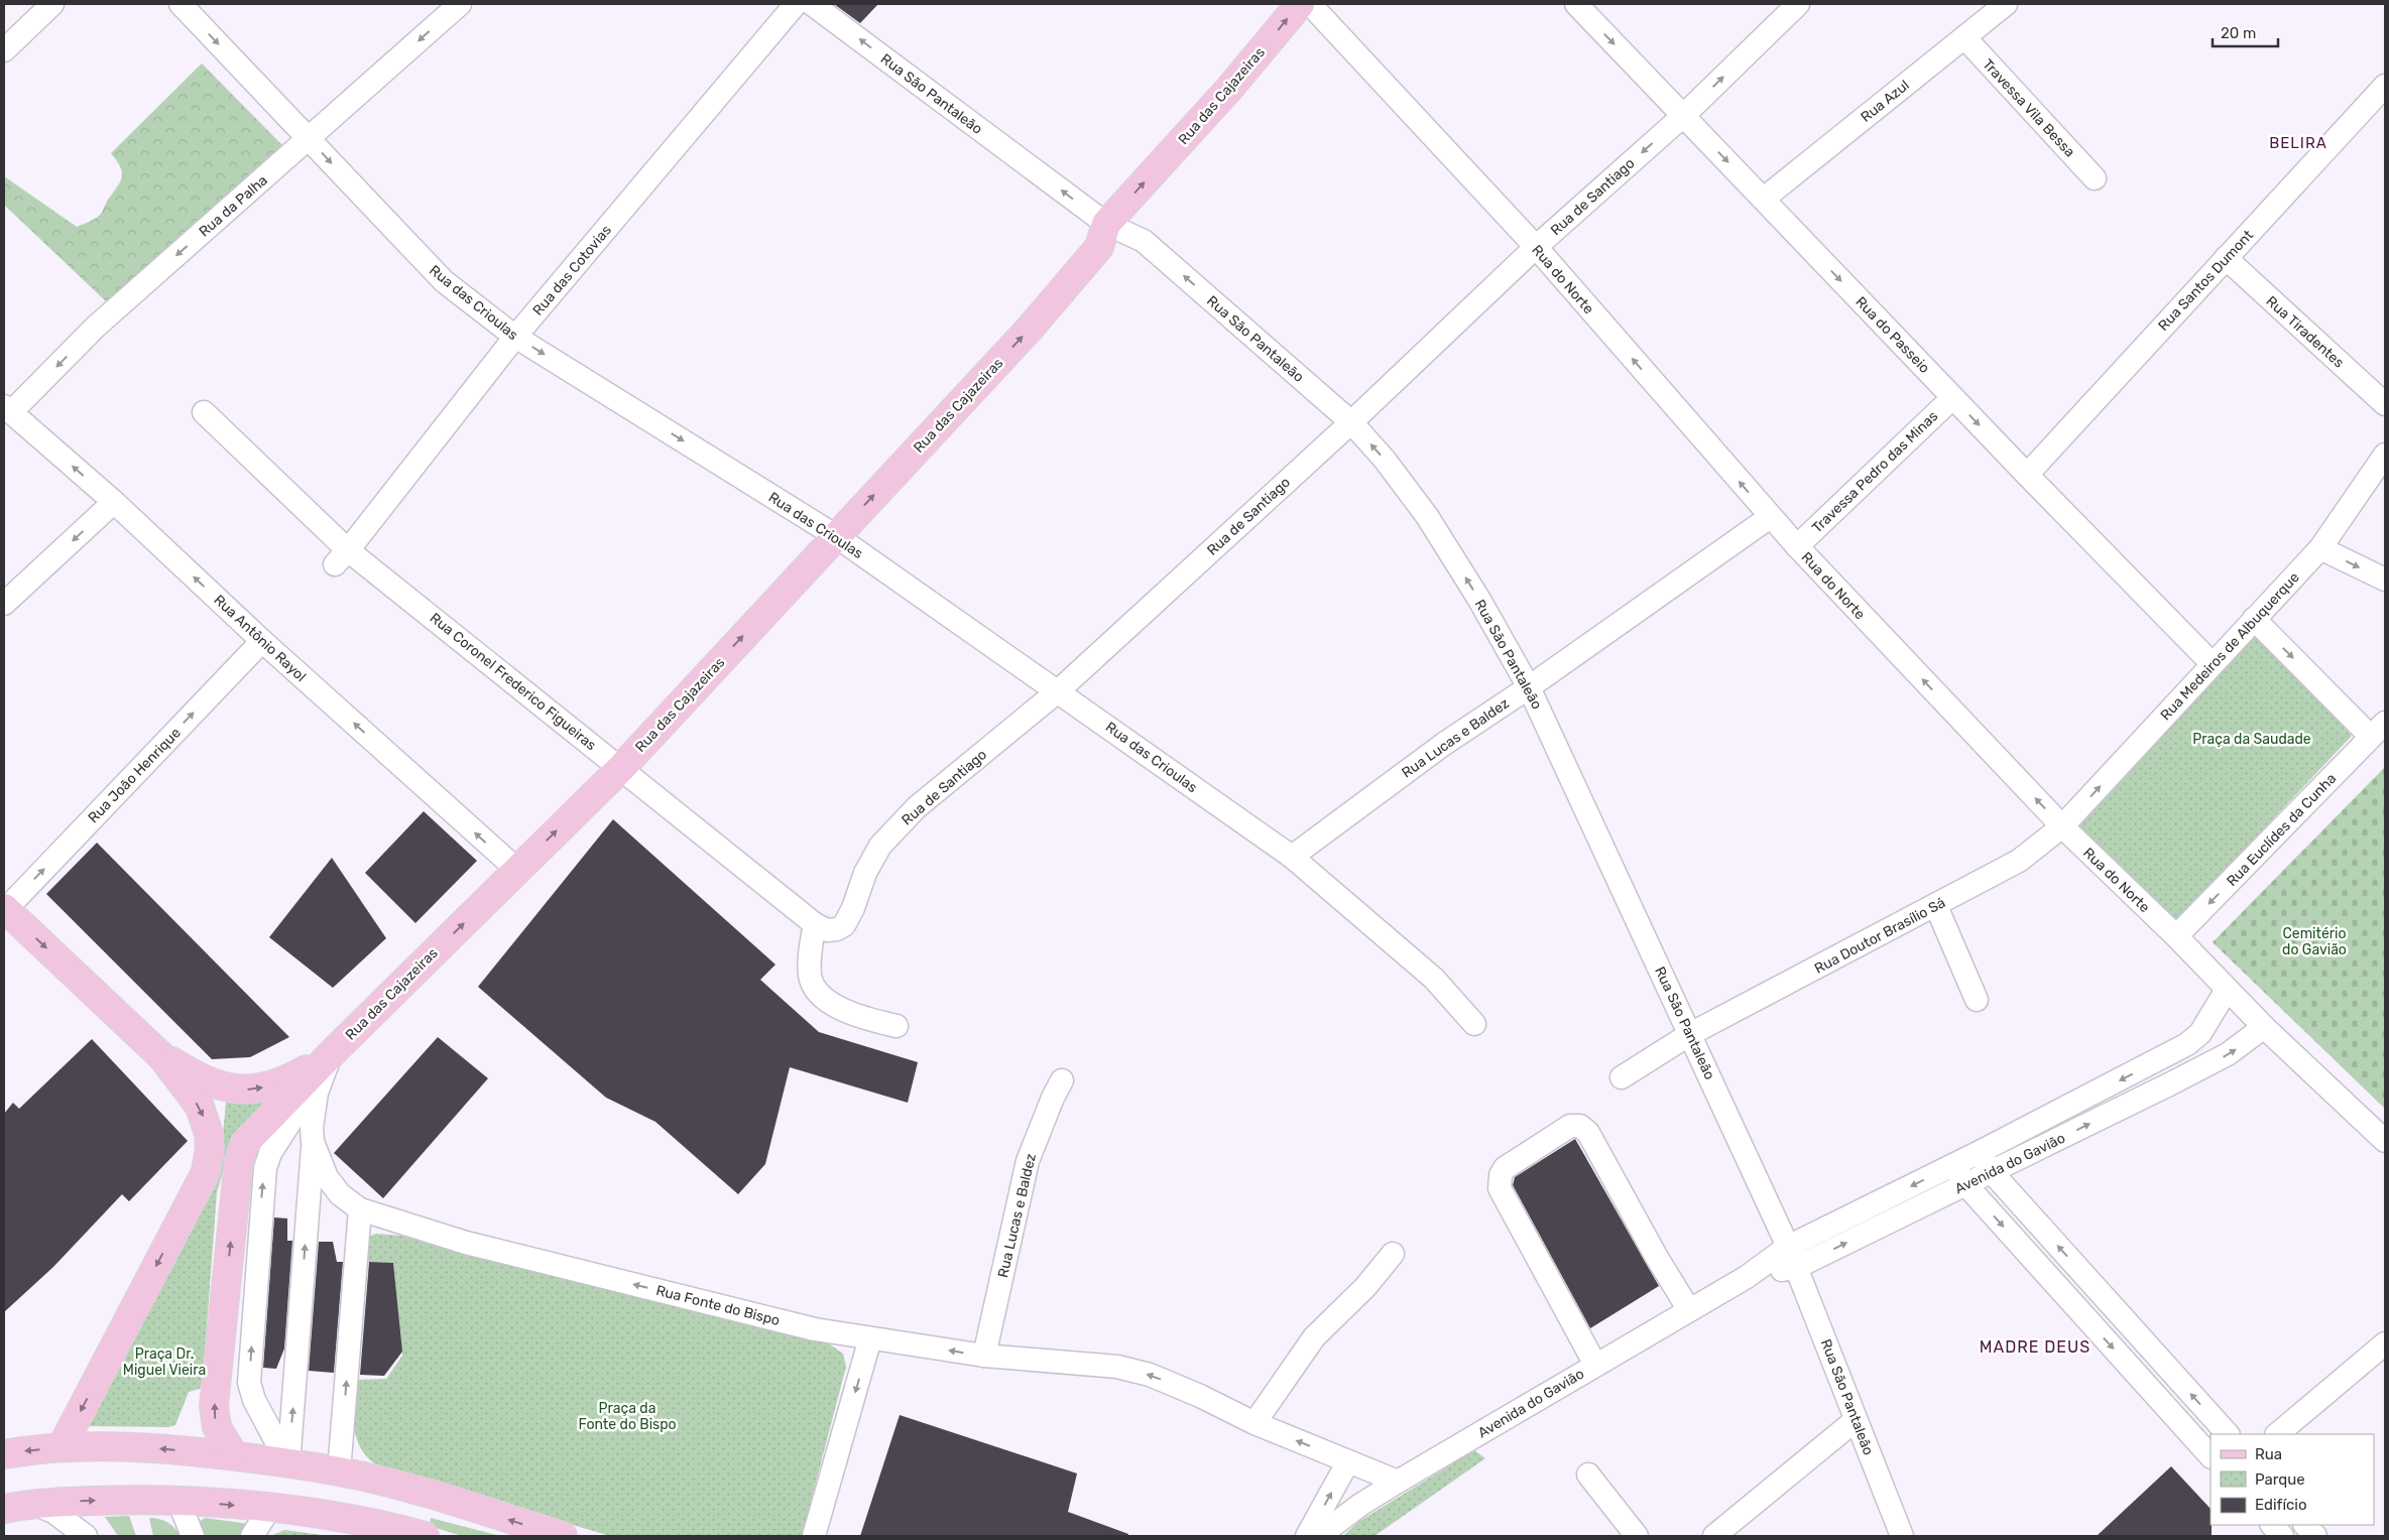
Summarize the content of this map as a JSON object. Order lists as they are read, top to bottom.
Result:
{
  "streets": {
    "main road": ["Rua das Cajazeiras"],
    "street": [
      "Rua São Pantaleão",
      "Rua Azul",
      "Travessa Vila Bessa",
      "Rua de Santiago",
      "Rua da Palha",
      "Rua das Cotovias",
      "Rua do Norte",
      "Rua Santos Dumont",
      "Rua das Crioulas",
      "Rua Tiradentes",
      "Rua do Passeio",
      "Travessa Pedro das Minas",
      "Rua Antônio Rayol",
      "Rua Medeiros de Albuquerque",
      "Rua Coronel Frederico Figueiras",
      "Rua Lucas e Baldez",
      "Rua João Henrique",
      "Rua Euclídes da Cunha",
      "Rua Doutor Brasílio Sá",
      "Avenida do Gavião",
      "Rua Fonte do Bispo"
    ]
  },
  "crossings": [
    ["Rua São Pantaleão", "Rua das Cajazeiras"],
    ["Rua São Pantaleão", "Rua de Santiago"],
    ["Rua São Pantaleão", "Rua Lucas e Baldez"],
    ["Rua São Pantaleão", "Rua Doutor Brasílio Sá"],
    ["Rua São Pantaleão", "Avenida do Gavião"],
    ["Rua das Cajazeiras", "Rua das Crioulas"],
    ["Rua das Cajazeiras", "Rua Antônio Rayol"],
    ["Rua das Cajazeiras", "Rua Coronel Frederico Figueiras"],
    ["Rua das Cajazeiras", "Rua Fonte do Bispo"],
    ["Rua Azul", "Travessa Vila Bessa"],
    ["Rua Azul", "Rua do Passeio"],
    ["Rua de Santiago", "Rua do Norte"],
    ["Rua de Santiago", "Rua das Crioulas"],
    ["Rua de Santiago", "Rua do Passeio"],
    ["Rua de Santiago", "Rua Coronel Frederico Figueiras"],
    ["Rua da Palha", "Rua das Crioulas"],
    ["Rua da Palha", "Rua Antônio Rayol"],
    ["Rua das Cotovias", "Rua das Crioulas"],
    ["Rua das Cotovias", "Rua Coronel Frederico Figueiras"],
    ["Rua do Norte", "Travessa Pedro das Minas"],
    ["Rua do Norte", "Rua Medeiros de Albuquerque"],
    ["Rua do Norte", "Rua Lucas e Baldez"],
    ["Rua do Norte", "Rua Euclídes da Cunha"],
    ["Rua do Norte", "Rua Doutor Brasílio Sá"],
    ["Rua do Norte", "Avenida do Gavião"],
    ["Rua Santos Dumont", "Rua Tiradentes"],
    ["Rua Santos Dumont", "Rua do Passeio"],
    ["Rua das Crioulas", "Rua Lucas e Baldez"],
    ["Rua do Passeio", "Travessa Pedro das Minas"],
    ["Rua do Passeio", "Rua Medeiros de Albuquerque"],
    ["Rua Antônio Rayol", "Rua João Henrique"],
    ["Rua Medeiros de Albuquerque", "Rua Doutor Brasílio Sá"],
    ["Rua Lucas e Baldez", "Rua Fonte do Bispo"],
    ["Avenida do Gavião", "Rua Fonte do Bispo"]
  ],
  "one_way": [
    "Rua São Pantaleão",
    "Rua das Cajazeiras",
    "Rua da Palha",
    "Rua do Norte",
    "Rua das Crioulas",
    "Rua do Passeio",
    "Rua Antônio Rayol",
    "Rua Medeiros de Albuquerque",
    "Rua João Henrique",
    "Rua Euclídes da Cunha",
    "Rua Fonte do Bispo"
  ],
  "districts": ["BELIRA", "MADRE DEUS"],
  "parks": [
    "Praça da Saudade",
    "Cemitério do Gavião",
    "Praça Dr. Miguel Vieira",
    "Praça da Fonte do Bispo"
  ],
  "legend": ["Rua", "Parque", "Edifício"],
  "scale_bar": "20 m"
}
